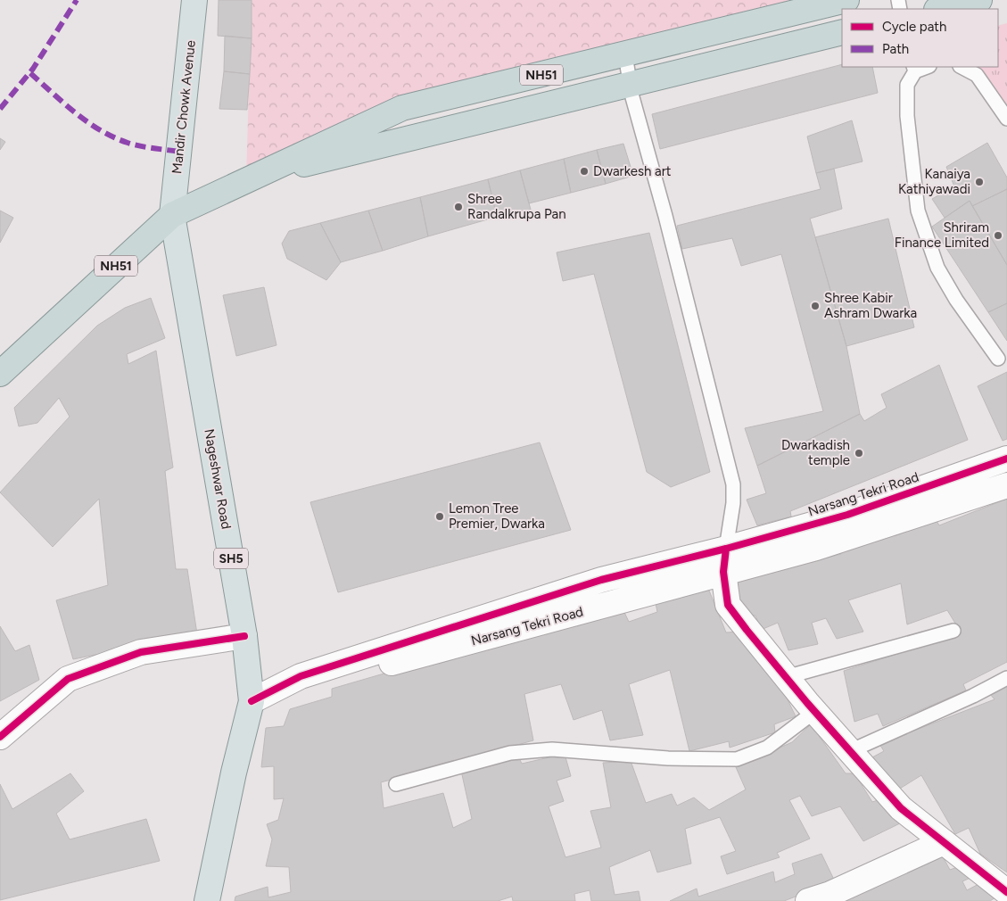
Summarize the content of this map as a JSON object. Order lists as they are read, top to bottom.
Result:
{
  "streets": {
    "highway": ["NH51"],
    "main road": ["Mandir Chowk Avenue", "Nageshwar Road", "SH5"],
    "street": ["Narsang Tekri Road"]
  },
  "crossings": [
    ["NH51", "Mandir Chowk Avenue"],
    ["NH51", "Nageshwar Road"],
    ["Mandir Chowk Avenue", "Nageshwar Road"],
    ["Nageshwar Road", "Narsang Tekri Road"]
  ],
  "places": [
    "Dwarkesh art",
    "Kanaiya Kathiyawadi",
    "Shree Randalkrupa Pan",
    "Shriram Finance Limited",
    "Shree Kabir Ashram Dwarka",
    "Dwarkadish temple",
    "Lemon Tree Premier, Dwarka"
  ],
  "legend": ["Cycle path", "Path"]
}
